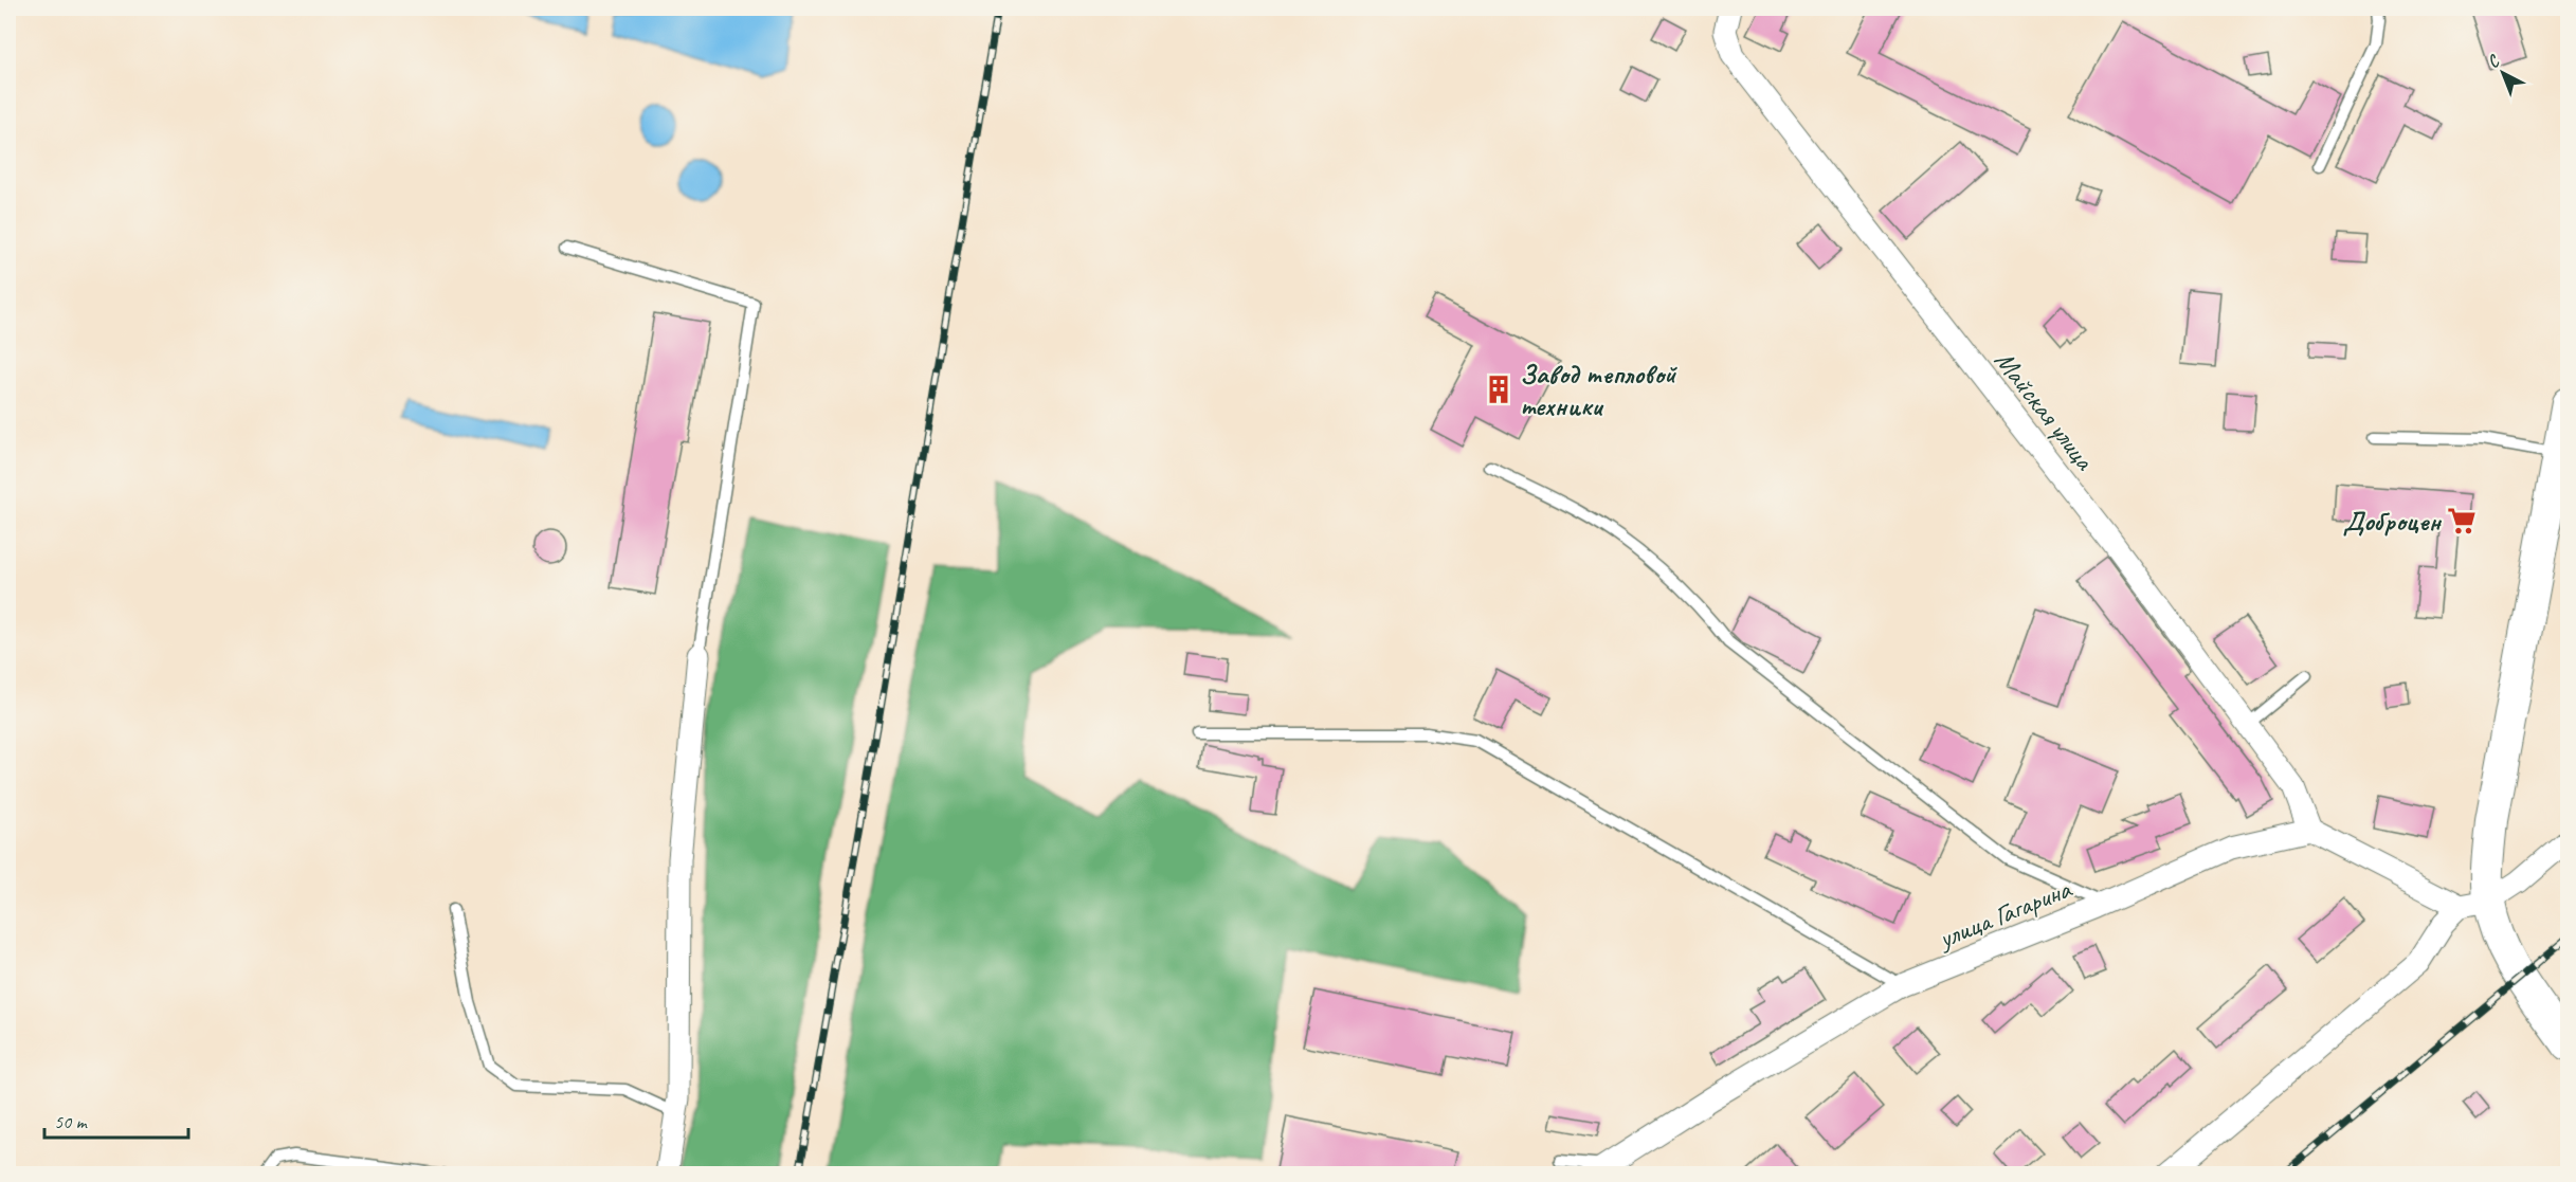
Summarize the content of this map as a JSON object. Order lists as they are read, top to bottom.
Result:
{
  "streets": {
    "street": ["Майская улица", "улица Гагарина"]
  },
  "crossings": [
    ["Майская улица", "улица Гагарина"]
  ],
  "places": {
    "building": ["Завод тепловой техники"],
    "supermarket": ["Доброцен"]
  },
  "scale_bar": "50 m",
  "north": "top left"
}
